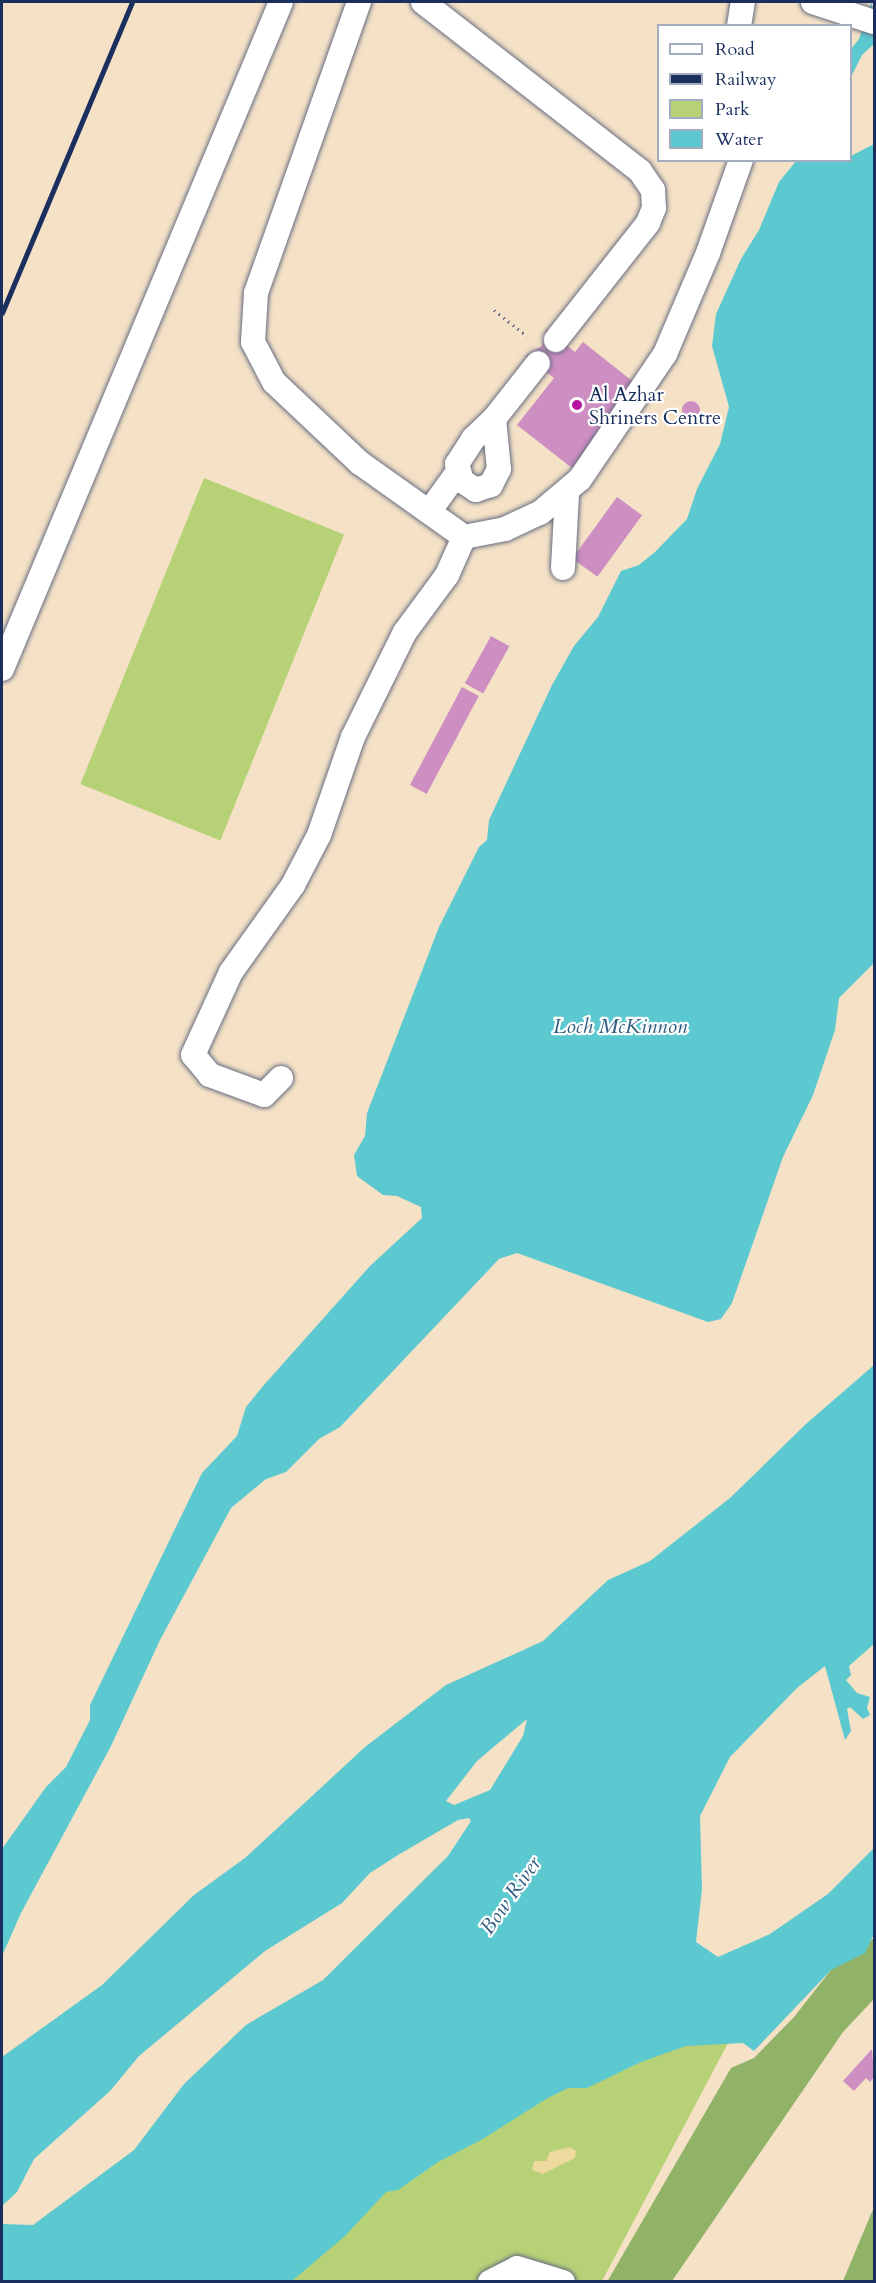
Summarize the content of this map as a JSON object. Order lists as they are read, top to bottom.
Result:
{
  "water": ["Loch McKinnon", "Bow River"],
  "places": ["Al Azhar Shriners Centre"],
  "legend": [
    "Road",
    "Railway",
    "Park",
    "Water"
  ]
}
